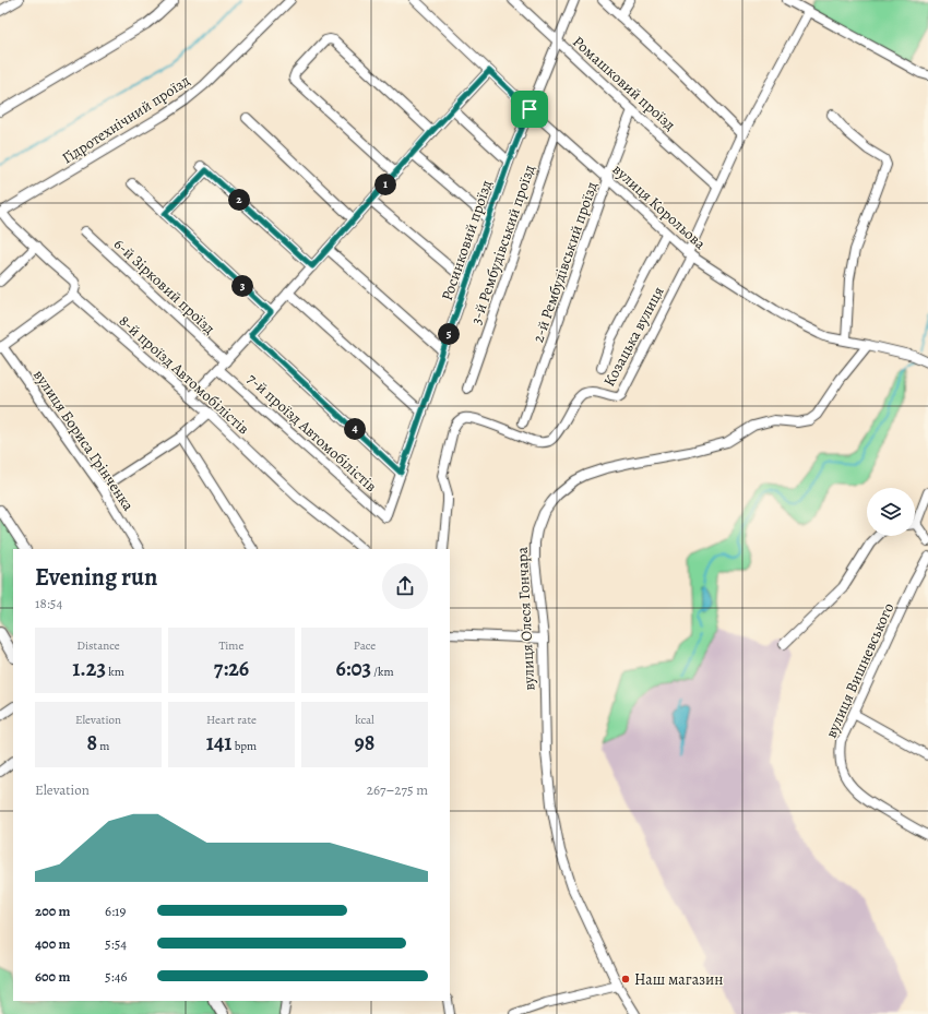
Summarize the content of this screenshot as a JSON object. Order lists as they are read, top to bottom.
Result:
{
  "streets": {
    "street": [
      "Ромашковий проїзд",
      "Гідротехнічний проїзд",
      "вулиця Корольова",
      "Росинковий проїзд",
      "3-й Рембудівський проїзд",
      "2-й Рембудівський проїзд",
      "6-й Зірковий проїзд",
      "Козацька вулиця",
      "8-й проїзд Автомобілістів",
      "7-й проїзд Автомобілістів",
      "вулиця Бориса Грінченка",
      "вулиця Олеся Гончара",
      "вулиця Вишневського"
    ]
  },
  "crossings": [
    ["Ромашковий проїзд", "Росинковий проїзд"],
    ["Ромашковий проїзд", "2-й Рембудівський проїзд"],
    ["Ромашковий проїзд", "Козацька вулиця"],
    ["вулиця Корольова", "Росинковий проїзд"],
    ["вулиця Корольова", "3-й Рембудівський проїзд"],
    ["вулиця Корольова", "2-й Рембудівський проїзд"],
    ["вулиця Корольова", "Козацька вулиця"],
    ["вулиця Корольова", "вулиця Олеся Гончара"],
    ["Росинковий проїзд", "7-й проїзд Автомобілістів"]
  ],
  "places": ["Наш магазин"],
  "page": {
    "pins": [
      "1",
      "2",
      "3",
      "5",
      "4"
    ],
    "heading": ["Evening run", "18:54"],
    "stats": [
      ["Distance", "1.23 km"],
      ["Time", "7:26"],
      ["Pace", "6:03 /km"],
      ["Elevation", "8 m"],
      ["Heart rate", "141 bpm"],
      ["kcal", "98"]
    ],
    "chart": ["Elevation", "267–275 m"],
    "list": [
      {
        "name": "200 m",
        "note": "6:19"
      },
      {
        "name": "400 m",
        "note": "5:54"
      },
      {
        "name": "600 m",
        "note": "5:46"
      }
    ]
  }
}
